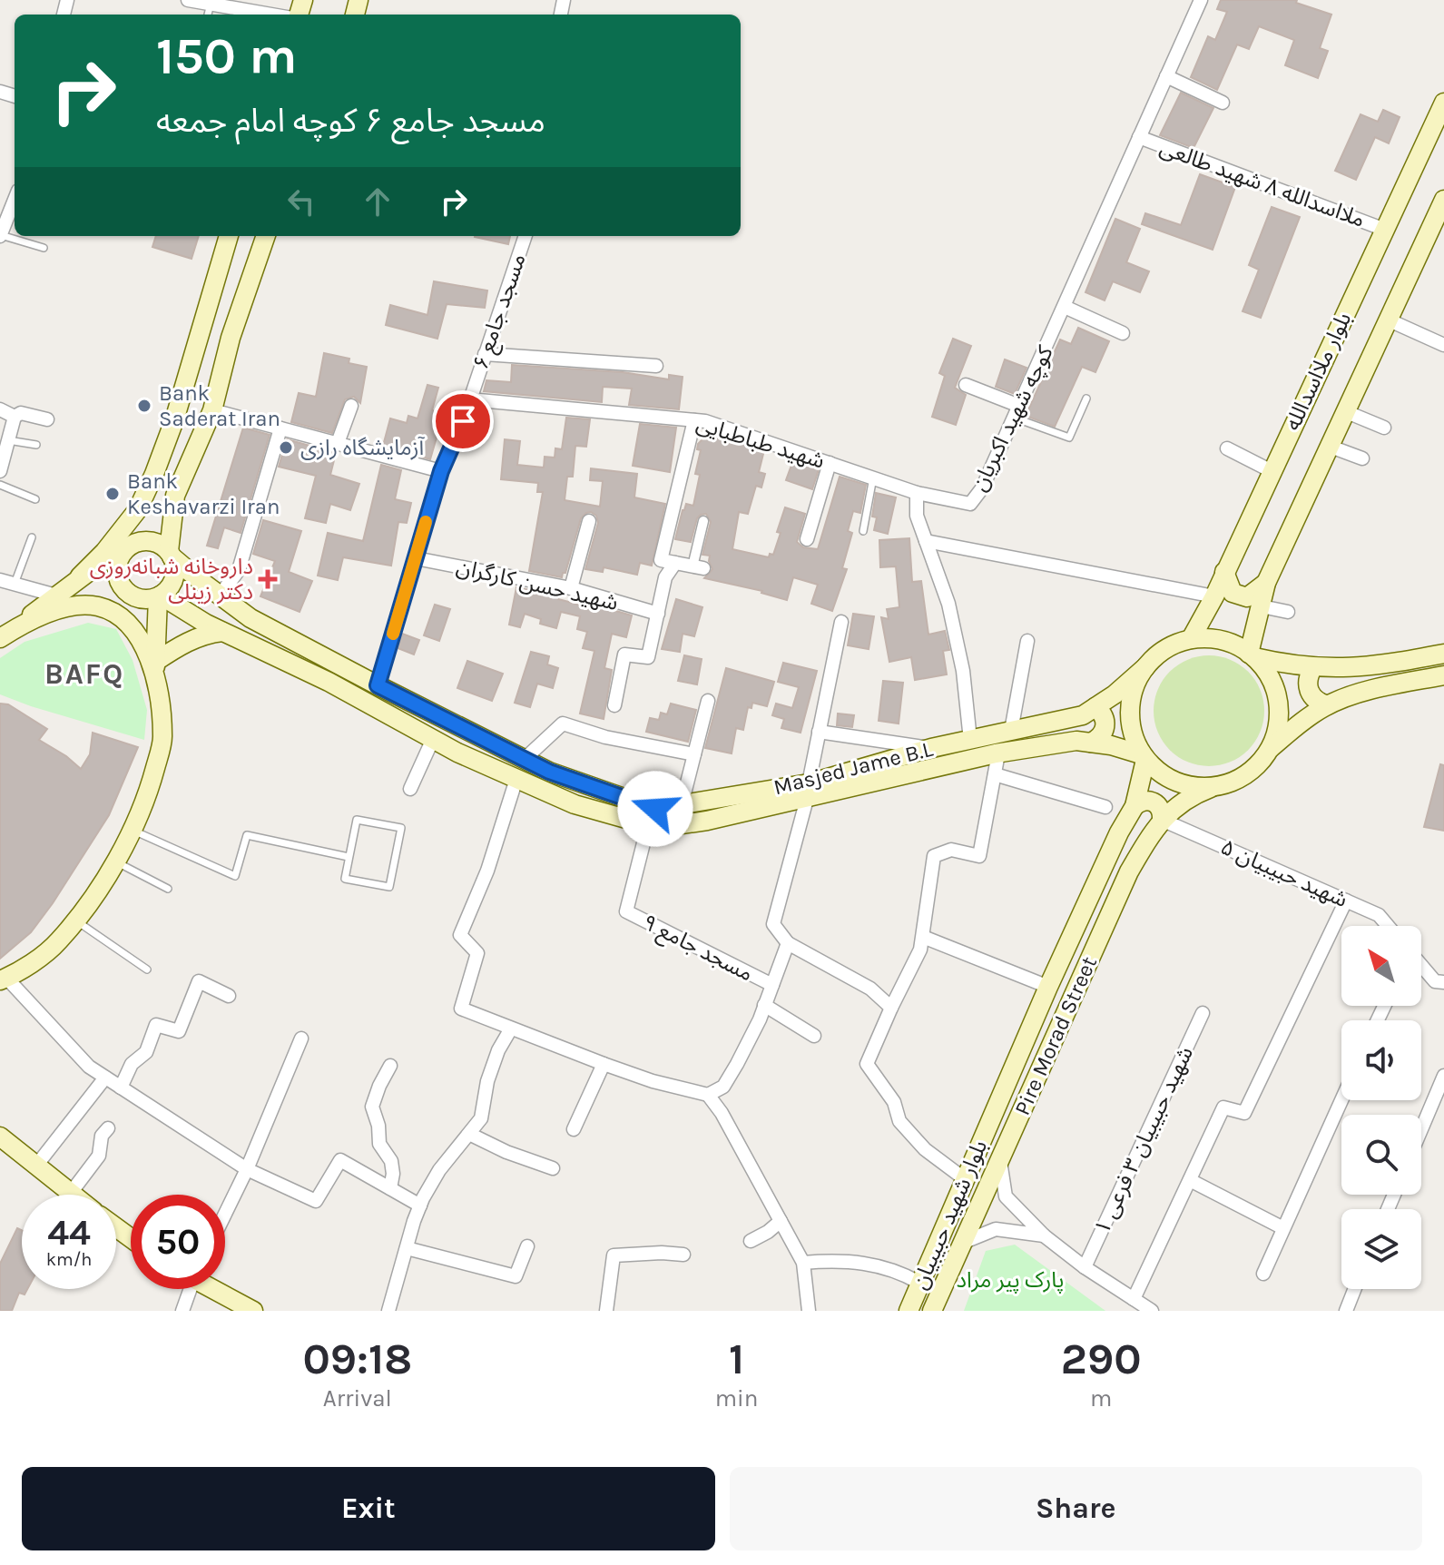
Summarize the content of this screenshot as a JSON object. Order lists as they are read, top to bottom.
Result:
{
  "streets": {
    "main road": [
      "بلوار ملااسدالله",
      "Masjed Jame B.L",
      "Pire Morad Street",
      "بلوار شهید حبیبیان"
    ],
    "street": [
      "ملااسدالله ۸ شهید طالعی",
      "مسجد جامع ۶",
      "کوچه شهید اکبریان",
      "شهید طباطبایی",
      "شهید حسن کارگران",
      "شهید حبیبیان ۵",
      "مسجد جامع ۹",
      "شهید حبیبیان ۳ فرعی ۱"
    ]
  },
  "crossings": [
    ["ملااسدالله ۸ شهید طالعی", "بلوار ملااسدالله"],
    ["ملااسدالله ۸ شهید طالعی", "کوچه شهید اکبریان"],
    ["مسجد جامع ۶", "شهید طباطبایی"],
    ["مسجد جامع ۶", "شهید حسن کارگران"],
    ["مسجد جامع ۶", "Masjed Jame B.L"],
    ["بلوار ملااسدالله", "Masjed Jame B.L"],
    ["بلوار ملااسدالله", "Pire Morad Street"],
    ["بلوار ملااسدالله", "بلوار شهید حبیبیان"],
    ["کوچه شهید اکبریان", "شهید طباطبایی"],
    ["Masjed Jame B.L", "Pire Morad Street"],
    ["Masjed Jame B.L", "بلوار شهید حبیبیان"],
    ["شهید حبیبیان ۵", "Pire Morad Street"],
    ["Pire Morad Street", "بلوار شهید حبیبیان"]
  ],
  "districts": ["BAFQ"],
  "parks": ["پارک پیر مراد"],
  "places": {
    "other": ["Bank Saderat Iran", "آزمایشگاه رازی", "Bank Keshavarzi Iran"],
    "health": ["داروخانه شبانه‌روزی دکتر زینلی"]
  },
  "north": "top left",
  "page": {
    "turn": ["150 m", "مسجد جامع ۶ کوچه امام جمعه"],
    "speed": "44 km/h",
    "limit": "50",
    "eta": [
      "09:18",
      "Arrival",
      "1",
      "min",
      "290",
      "m"
    ],
    "buttons": ["Exit", "Share"]
  }
}
